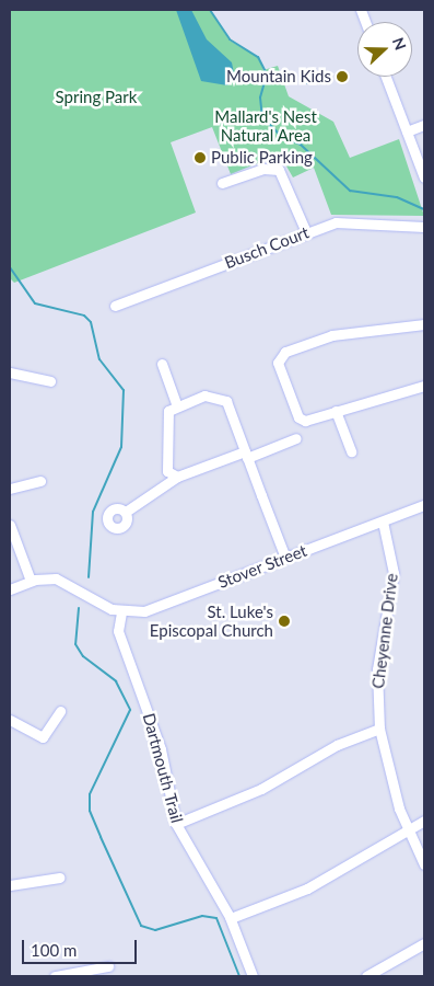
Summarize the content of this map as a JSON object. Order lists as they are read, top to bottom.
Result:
{
  "streets": {
    "street": [
      "Busch Court",
      "Stover Street",
      "Cheyenne Drive",
      "Dartmouth Trail"
    ]
  },
  "crossings": [
    ["Stover Street", "Cheyenne Drive"],
    ["Stover Street", "Dartmouth Trail"]
  ],
  "parks": ["Spring Park", "Mallard's Nest Natural Area"],
  "places": ["Mountain Kids", "Public Parking", "St. Luke's Episcopal Church"],
  "scale_bar": "100 m",
  "north": "right"
}
